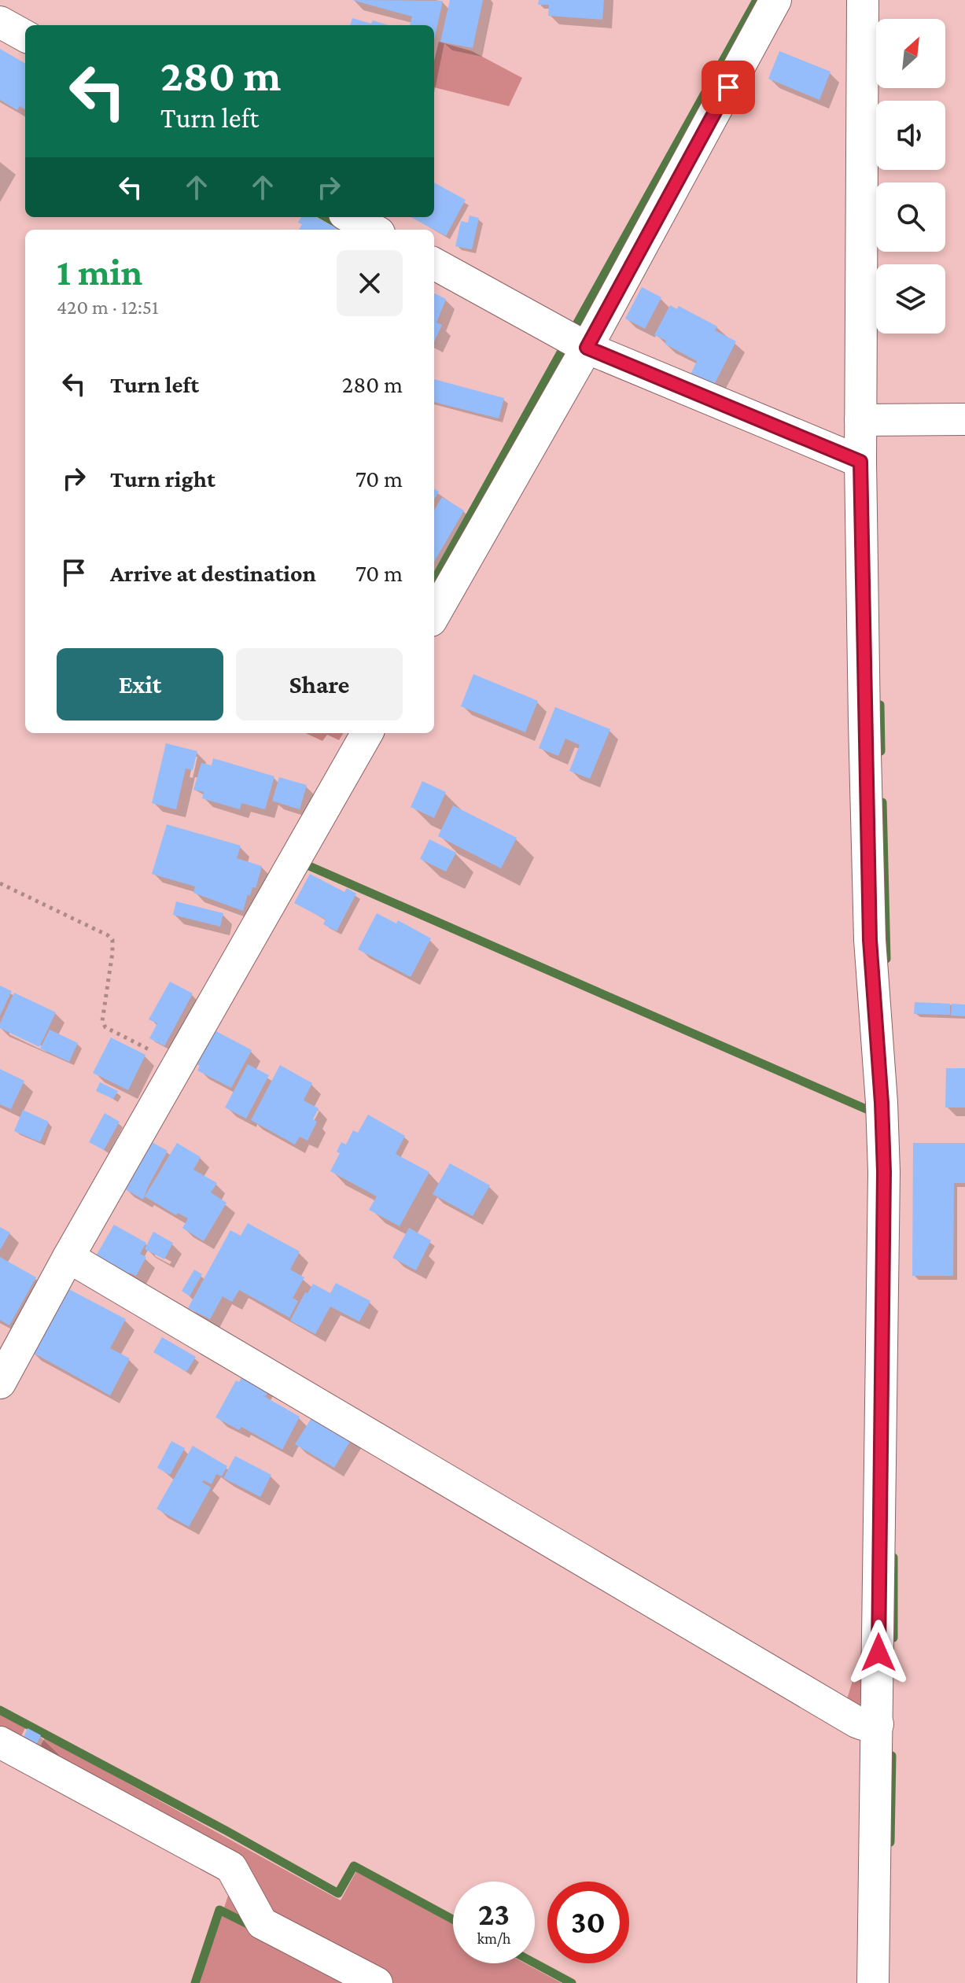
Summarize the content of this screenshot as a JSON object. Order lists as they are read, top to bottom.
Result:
{
  "north": "top right",
  "page": {
    "turn": ["280 m", "Turn left"],
    "heading": ["1 min", "420 m · 12:51"],
    "list": [
      {
        "name": "Turn left",
        "value": "280 m"
      },
      {
        "name": "Turn right",
        "value": "70 m"
      },
      {
        "name": "Arrive at destination",
        "value": "70 m"
      }
    ],
    "buttons": ["Exit", "Share"],
    "speed": "23 km/h",
    "limit": "30"
  }
}
